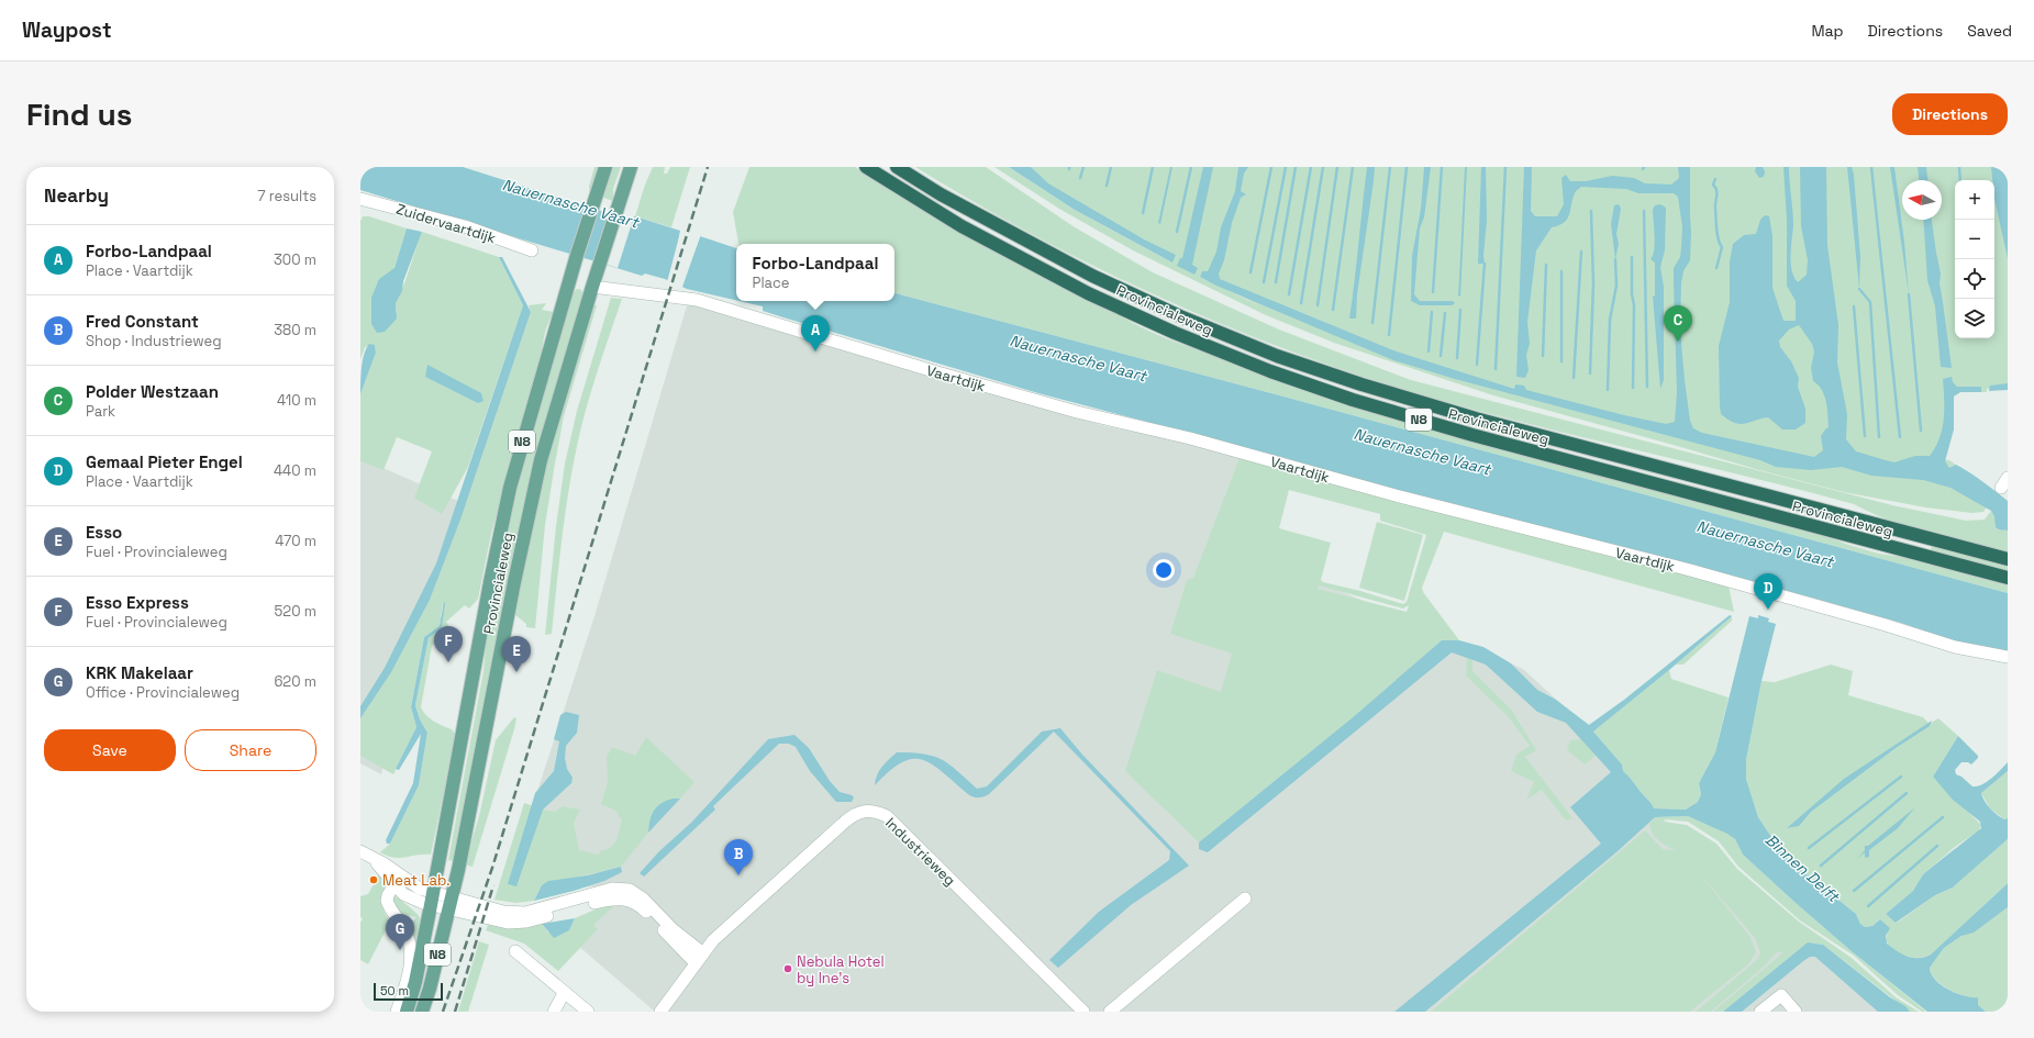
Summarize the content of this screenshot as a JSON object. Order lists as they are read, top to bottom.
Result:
{
  "streets": {
    "highway": ["Provincialeweg", "N8"],
    "street": ["Zuidervaartdijk", "Vaartdijk", "Industrieweg"]
  },
  "crossings": [
    ["Provincialeweg", "Vaartdijk"]
  ],
  "water": ["Nauernasche Vaart", "Binnen Delft"],
  "places": ["Meat Lab.", "Nebula Hotel by Ine's"],
  "scale_bar": "50 m",
  "north": "left",
  "page": {
    "header": "Waypost",
    "nav": ["Map", "Directions", "Saved"],
    "buttons": [
      "Directions",
      ["Save", "Share"]
    ],
    "title": "Find us",
    "heading": ["Nearby", "7 results"],
    "map_buttons": ["+", "−"],
    "list": [
      {
        "mark": "A",
        "name": "Forbo-Landpaal",
        "note": "Place · Vaartdijk",
        "value": "300 m"
      },
      {
        "mark": "B",
        "name": "Fred Constant",
        "note": "Shop · Industrieweg",
        "value": "380 m"
      },
      {
        "mark": "C",
        "name": "Polder Westzaan",
        "note": "Park",
        "value": "410 m"
      },
      {
        "mark": "D",
        "name": "Gemaal Pieter Engel",
        "note": "Place · Vaartdijk",
        "value": "440 m"
      },
      {
        "mark": "E",
        "name": "Esso",
        "note": "Fuel · Provincialeweg",
        "value": "470 m"
      },
      {
        "mark": "F",
        "name": "Esso Express",
        "note": "Fuel · Provincialeweg",
        "value": "520 m"
      },
      {
        "mark": "G",
        "name": "KRK Makelaar",
        "note": "Office · Provincialeweg",
        "value": "620 m"
      }
    ],
    "popup": ["Forbo-Landpaal", "Place"],
    "pins": [
      "C",
      "A",
      "D",
      "F",
      "E",
      "B",
      "G"
    ],
    "scale": "50 m"
  }
}
